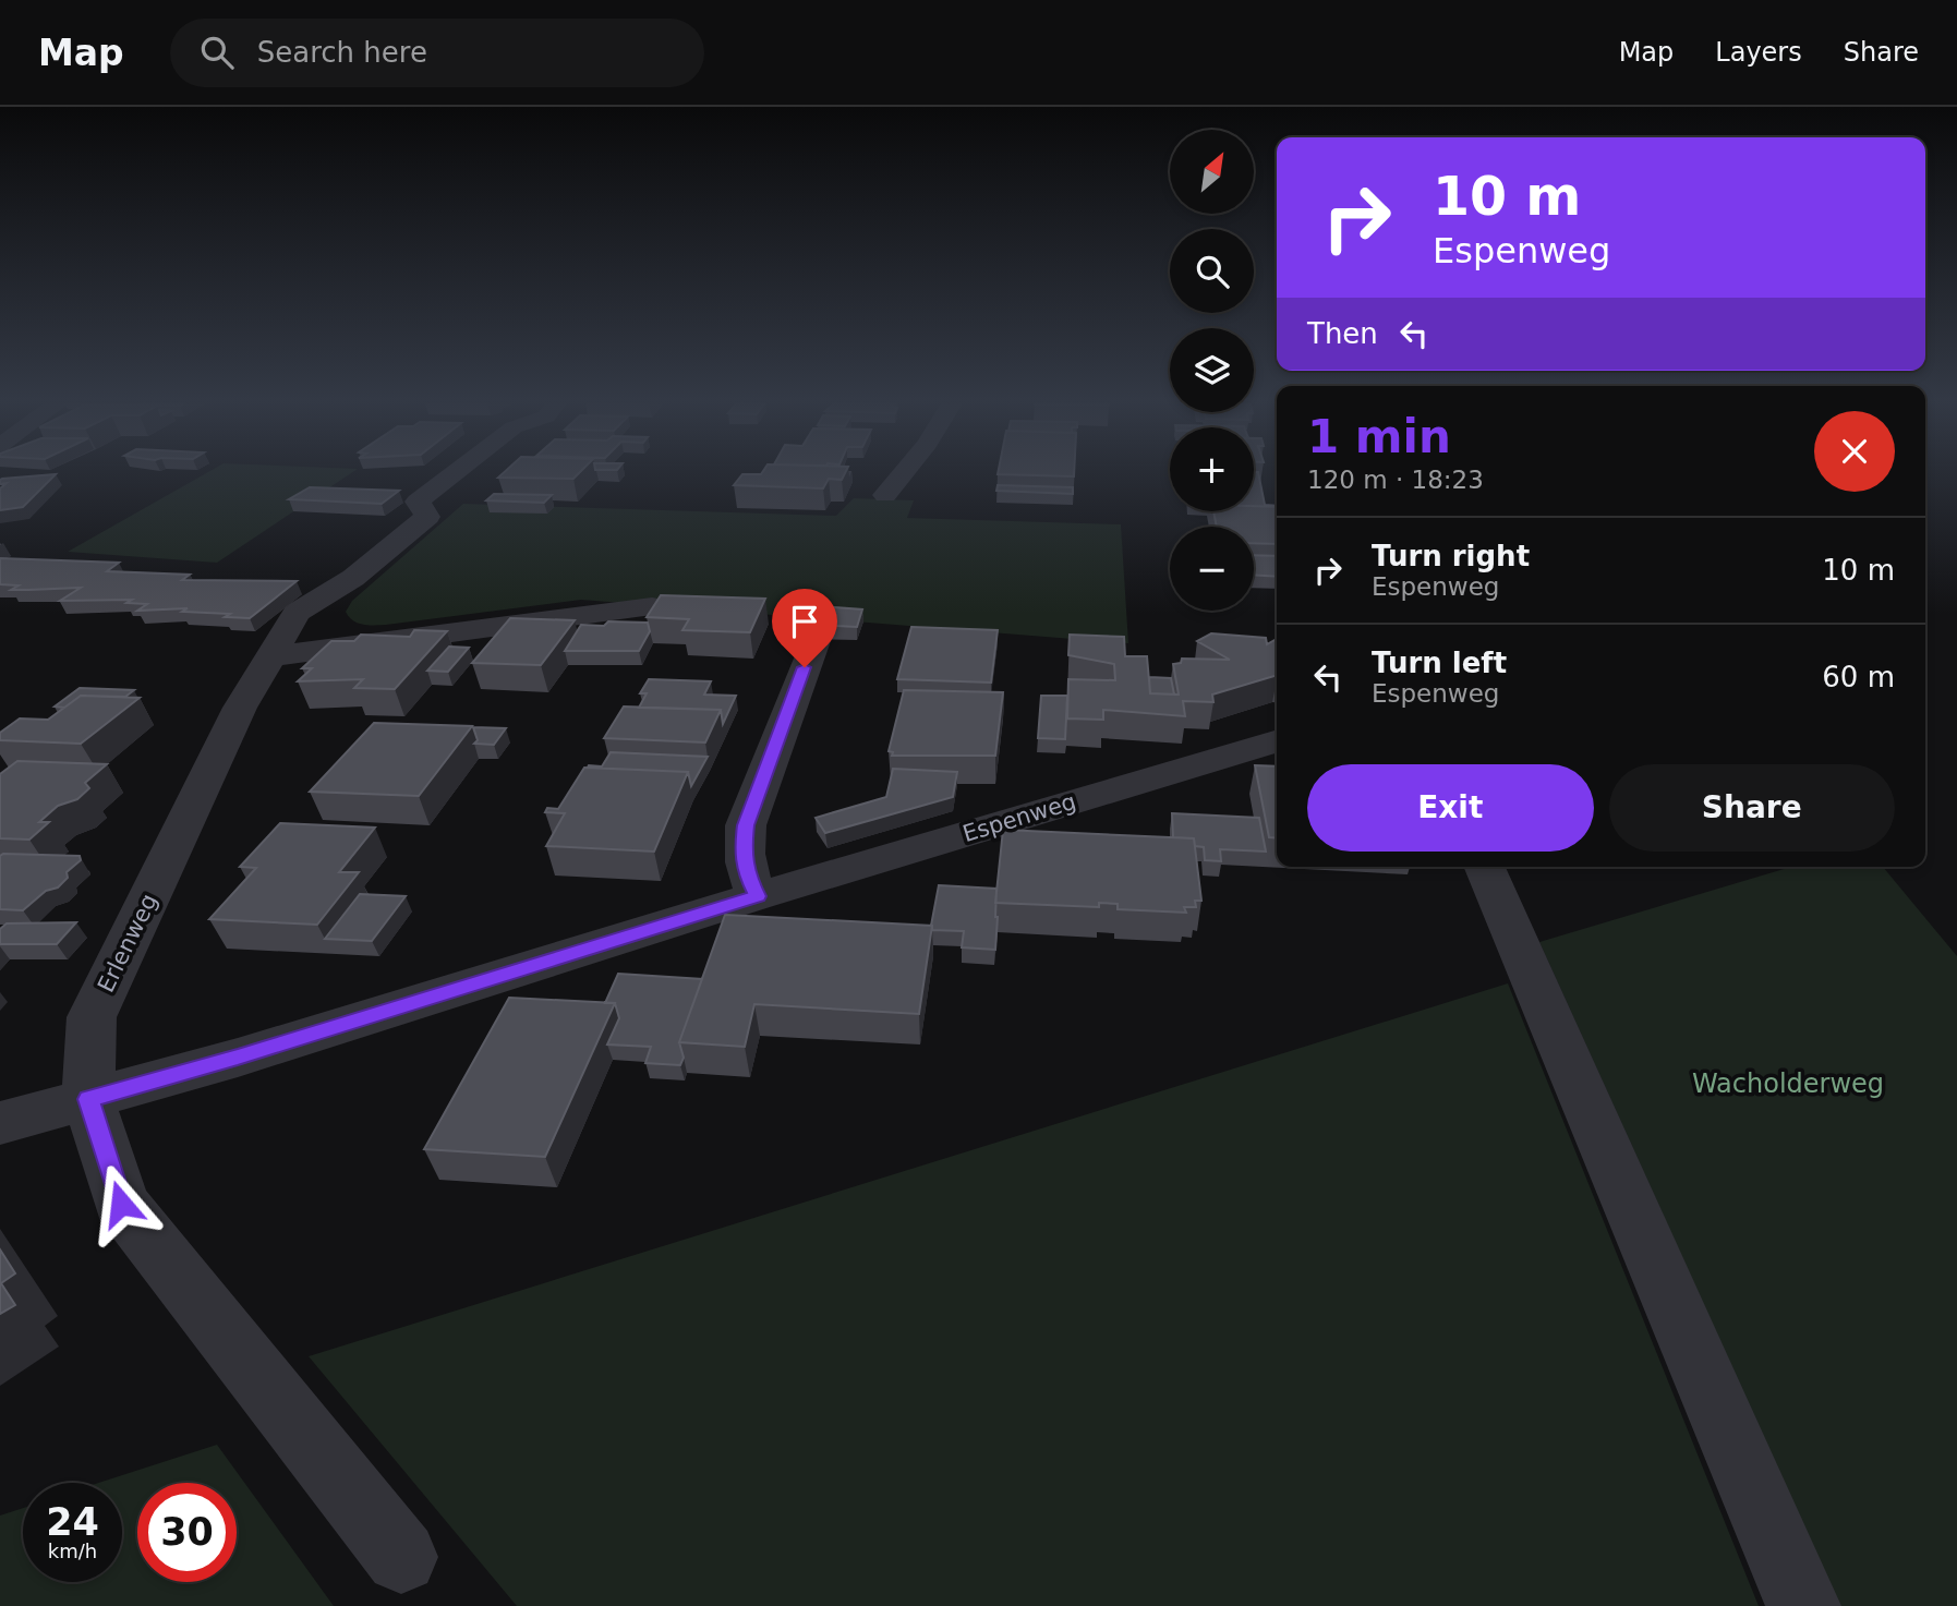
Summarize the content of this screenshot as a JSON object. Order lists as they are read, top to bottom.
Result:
{
  "streets": {
    "street": ["Espenweg", "Erlenweg"]
  },
  "crossings": [
    ["Espenweg", "Erlenweg"]
  ],
  "parks": ["Wacholderweg"],
  "north": "top right",
  "page": {
    "header": "Map",
    "search": "Search here",
    "nav": ["Map", "Layers", "Share"],
    "map_buttons": ["+", "−"],
    "turn": ["10 m", "Espenweg"],
    "then": "Then",
    "heading": ["1 min", "120 m · 18:23"],
    "list": [
      {
        "name": "Turn right",
        "note": "Espenweg",
        "value": "10 m"
      },
      {
        "name": "Turn left",
        "note": "Espenweg",
        "value": "60 m"
      }
    ],
    "buttons": ["Exit", "Share"],
    "speed": "24 km/h",
    "limit": "30"
  }
}
